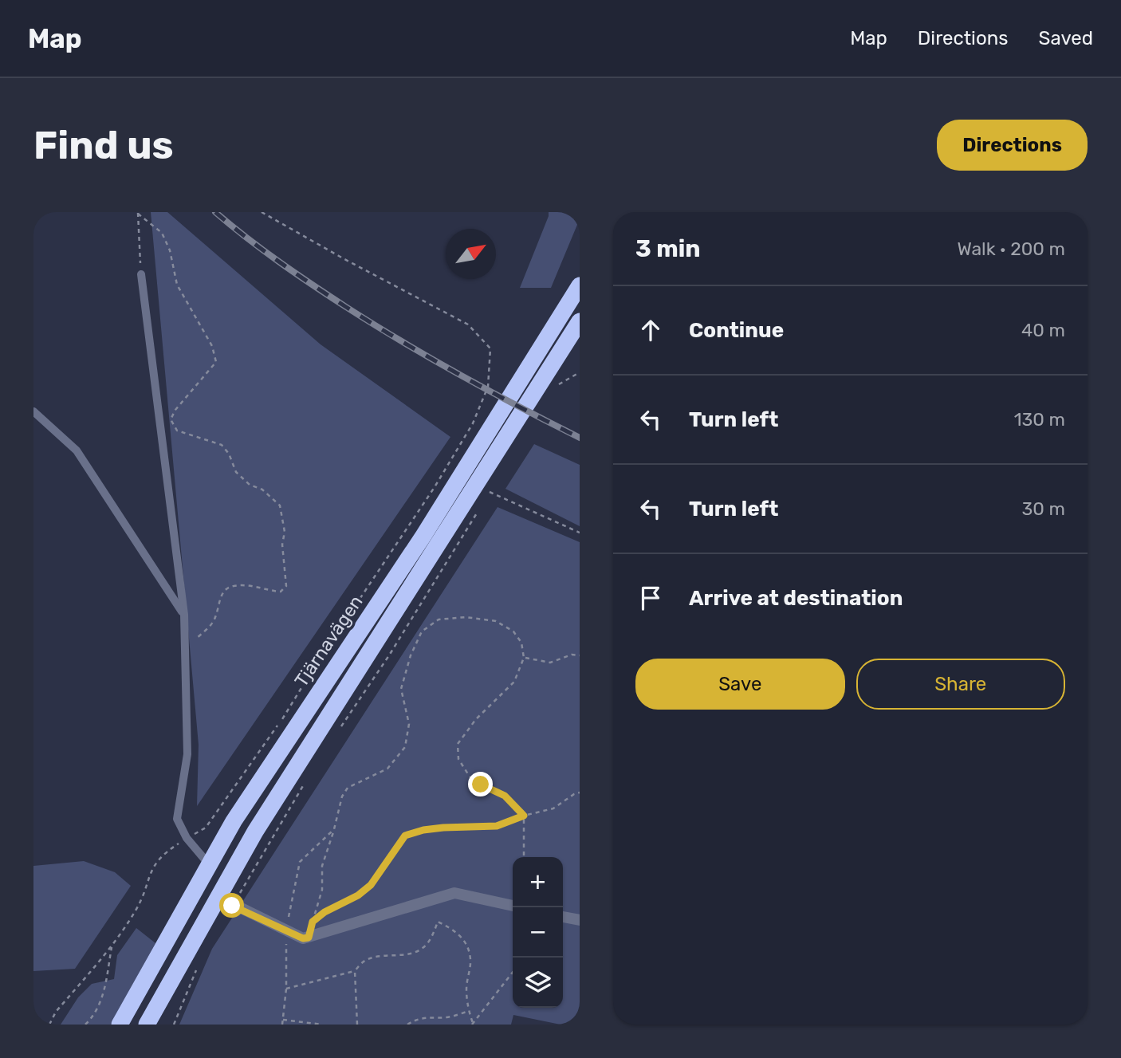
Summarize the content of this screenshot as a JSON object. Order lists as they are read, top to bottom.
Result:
{
  "streets": {
    "highway": ["Tjärnavägen"]
  },
  "north": "top right",
  "page": {
    "header": "Map",
    "nav": ["Map", "Directions", "Saved"],
    "buttons": [
      "Directions",
      ["Save", "Share"]
    ],
    "title": "Find us",
    "heading": ["3 min", "Walk · 200 m"],
    "list": [
      ["Continue", "40 m"],
      ["Turn left", "130 m"],
      ["Turn left", "30 m"],
      "Arrive at destination"
    ],
    "map_buttons": ["+", "−"]
  }
}
